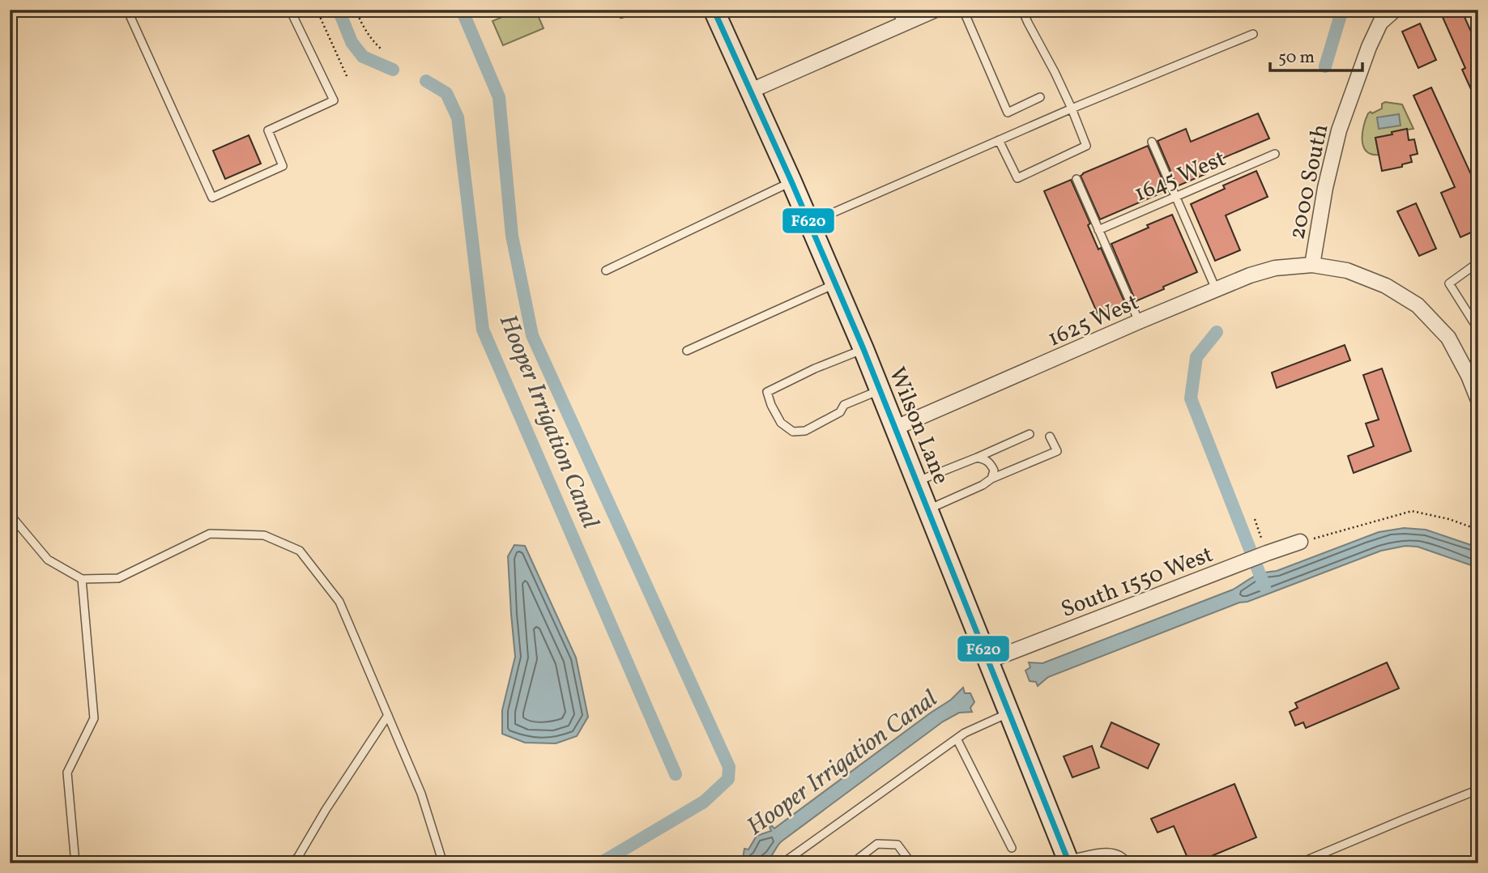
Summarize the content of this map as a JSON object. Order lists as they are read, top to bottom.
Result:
{
  "streets": {
    "main road": ["Wilson Lane"],
    "street": ["2000 South", "1625 West", "South 1550 West"],
    "lane": ["1645 West"]
  },
  "crossings": [
    ["2000 South", "1625 West"],
    ["1625 West", "Wilson Lane"],
    ["Wilson Lane", "South 1550 West"]
  ],
  "water": ["Hooper Irrigation Canal"],
  "lines": ["transit line F620"],
  "scale_bar": "50 m"
}
